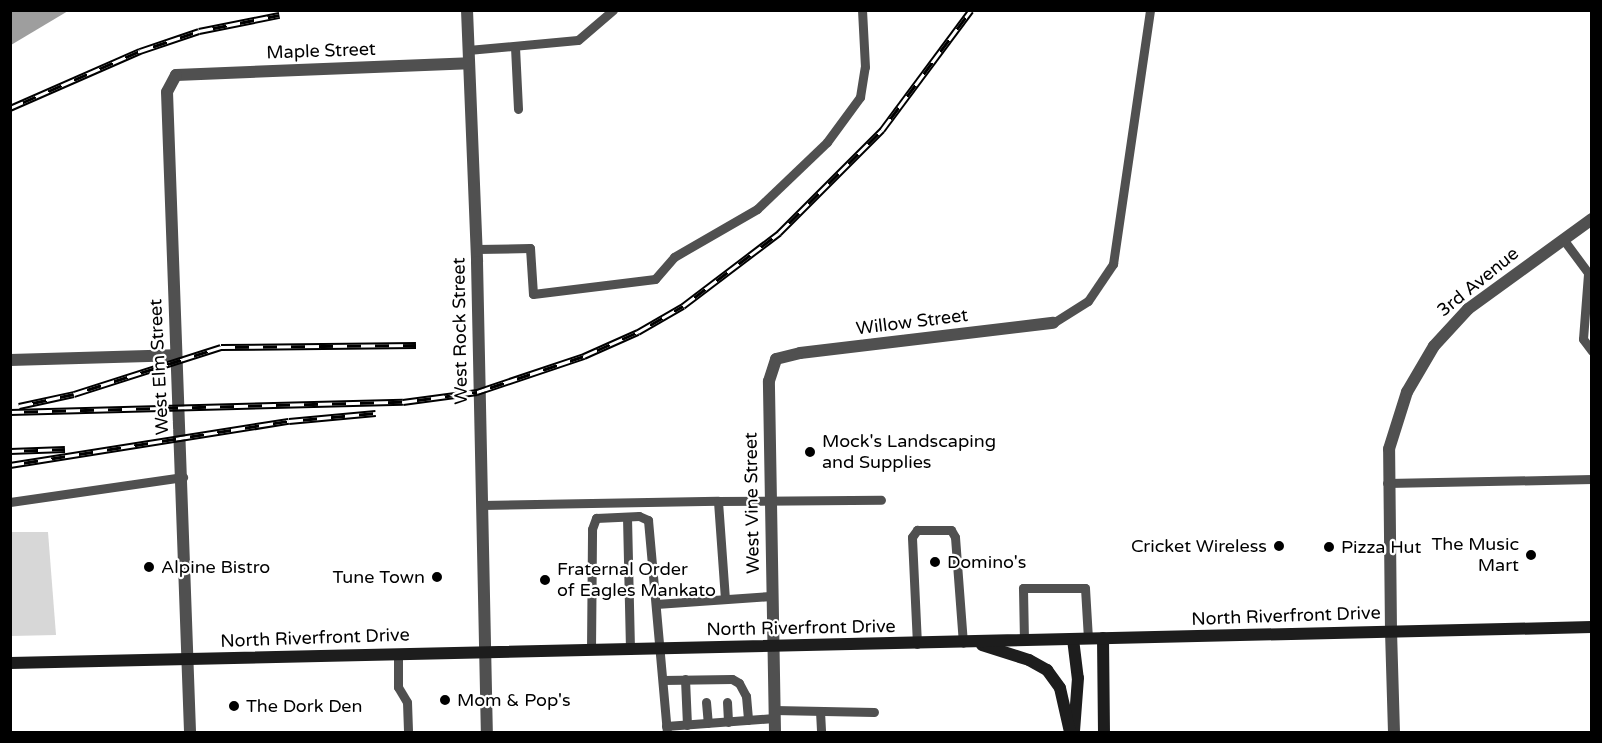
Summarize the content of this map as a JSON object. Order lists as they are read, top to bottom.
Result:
{
  "streets": {
    "main road": ["North Riverfront Drive"],
    "street": [
      "Maple Street",
      "3rd Avenue",
      "Willow Street",
      "West Rock Street",
      "West Elm Street",
      "West Vine Street"
    ]
  },
  "crossings": [
    ["Maple Street", "West Rock Street"],
    ["Maple Street", "West Elm Street"],
    ["3rd Avenue", "North Riverfront Drive"],
    ["Willow Street", "West Vine Street"],
    ["West Rock Street", "North Riverfront Drive"],
    ["West Elm Street", "North Riverfront Drive"],
    ["West Vine Street", "North Riverfront Drive"]
  ],
  "places": [
    "Mock's Landscaping and Supplies",
    "Cricket Wireless",
    "Pizza Hut",
    "The Music Mart",
    "Domino's",
    "Alpine Bistro",
    "Tune Town",
    "Fraternal Order of Eagles Mankato",
    "Mom & Pop's",
    "The Dork Den"
  ]
}
